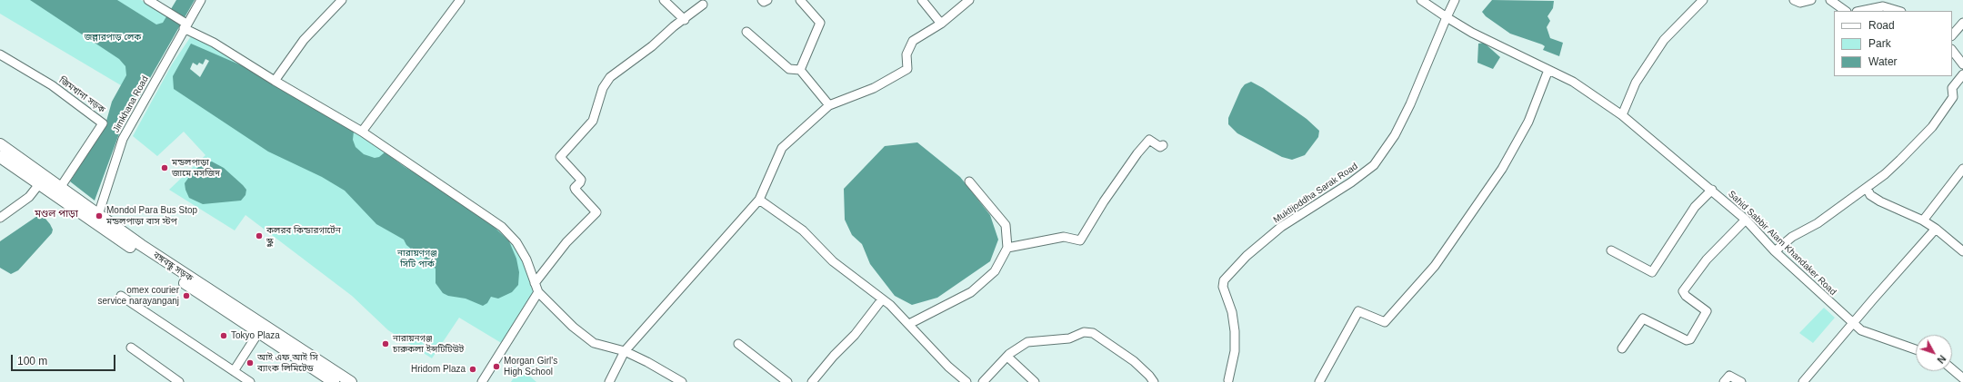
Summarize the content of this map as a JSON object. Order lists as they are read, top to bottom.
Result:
{
  "streets": {
    "main road": ["বঙ্গবন্ধু সড়ক"],
    "street": [
      "জিমখানা সড়ক",
      "Jimkhana Road",
      "Muktijoddha Sarak Road",
      "Sahid Sabbir Alam Khandaker Road"
    ]
  },
  "crossings": [
    ["জিমখানা সড়ক", "বঙ্গবন্ধু সড়ক"],
    ["Jimkhana Road", "বঙ্গবন্ধু সড়ক"],
    ["Muktijoddha Sarak Road", "Sahid Sabbir Alam Khandaker Road"]
  ],
  "districts": ["মণ্ডল পাড়া"],
  "parks": ["জল্লারপাড় লেক", "নারায়ণগঞ্জ সিটি পার্ক"],
  "places": [
    "মন্ডলপাড়া জামে মসজিদ",
    "Mondol Para Bus Stop মন্ডলপাড়া বাস স্টপ",
    "কলরব কিন্ডারগার্টেন স্কুল",
    "omex courier service narayanganj",
    "Tokyo Plaza",
    "নারায়নগঞ্জ চারুকলা ইন্সটিটিউট",
    "আই এফ আই সি ব্যাংক লিমিটেড",
    "Morgan Girl's High School",
    "Hridom Plaza"
  ],
  "legend": ["Road", "Park", "Water"],
  "scale_bar": "100 m",
  "north": "bottom right"
}
